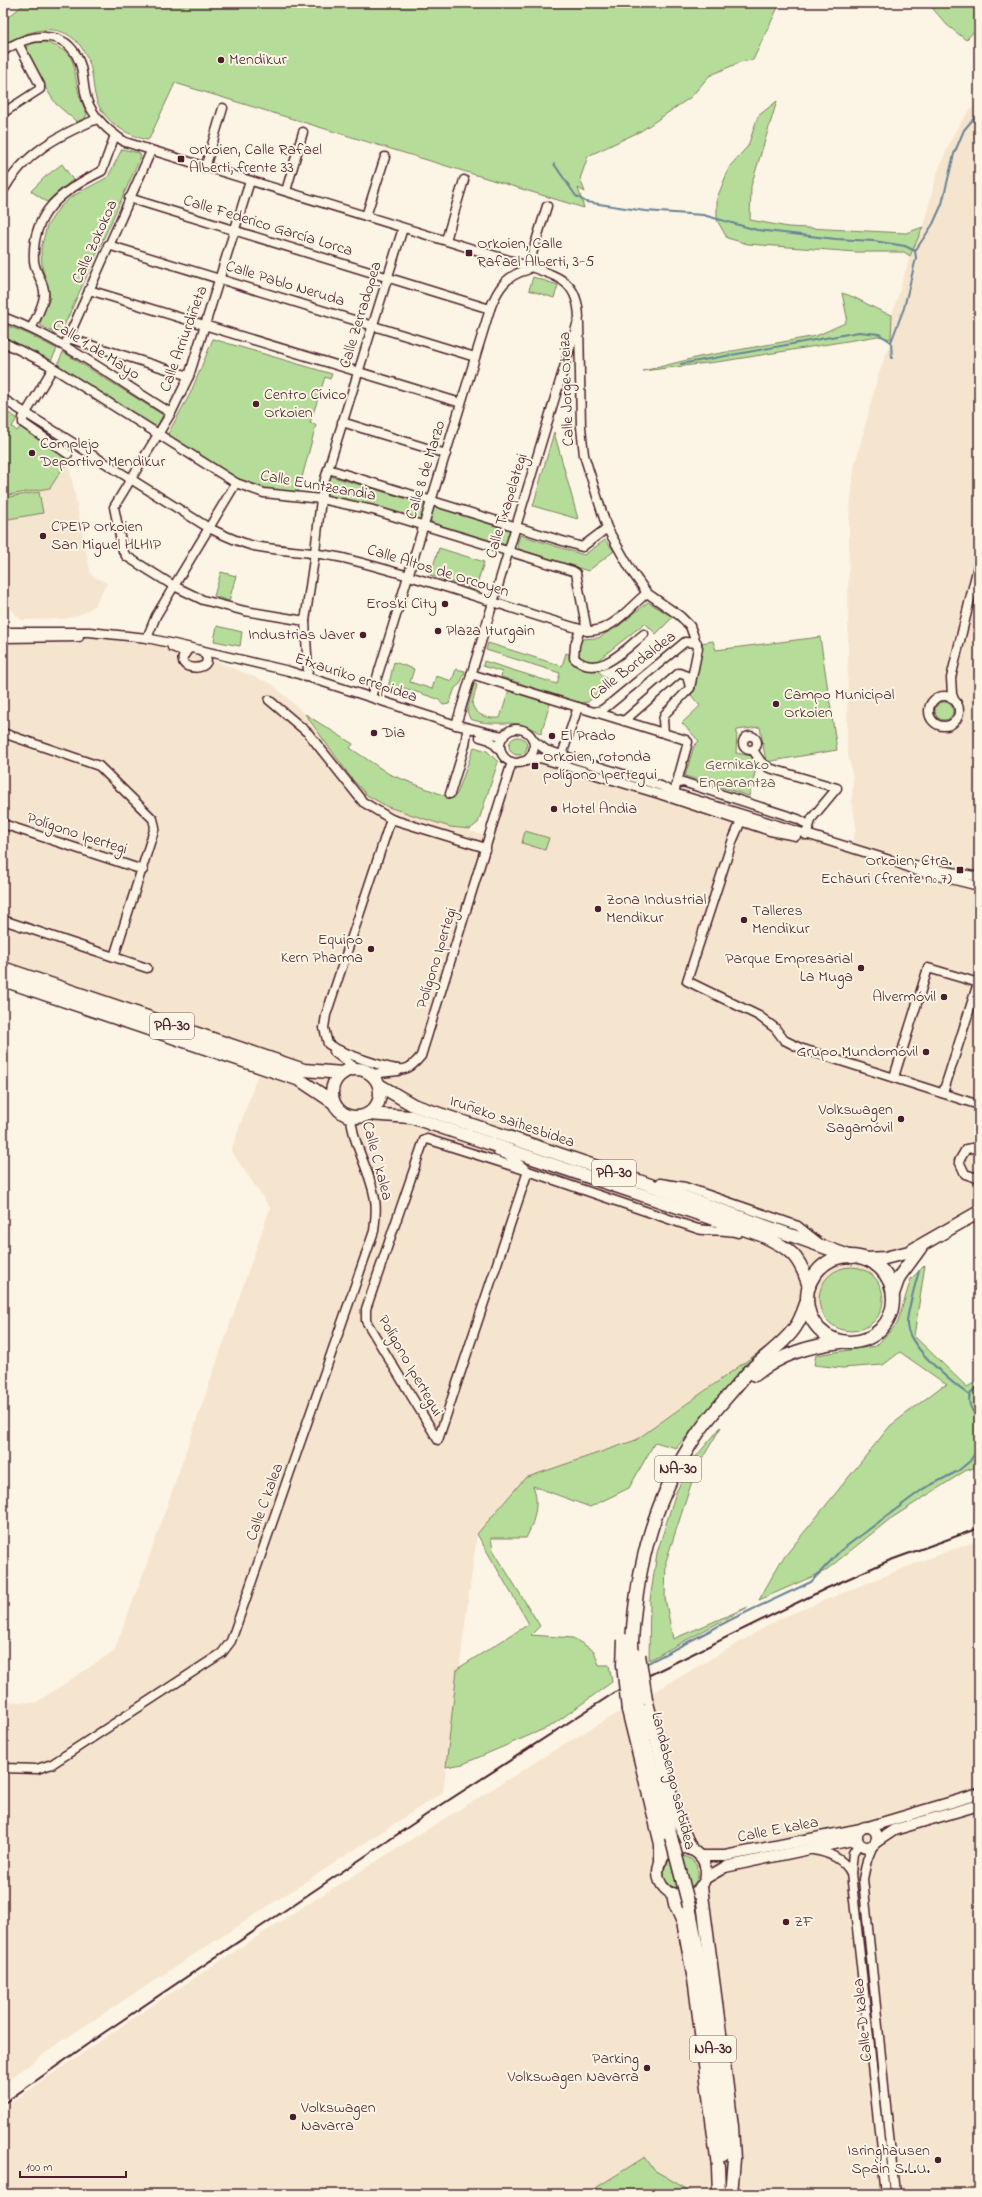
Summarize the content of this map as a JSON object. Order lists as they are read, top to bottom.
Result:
{
  "streets": {
    "highway": [
      "PA-30",
      "Iruñeko saihesbidea",
      "NA-30",
      "Landabengo sarbidea"
    ],
    "main road": ["Calle E kalea"],
    "street": [
      "Calle Federico García Lorca",
      "Calle Zokokoa",
      "Calle Pablo Neruda",
      "Calle Zerradopea",
      "Calle Arriurdiñeta",
      "Calle 1 de Mayo",
      "Calle Jorge Oteiza",
      "Calle 8 de Marzo",
      "Calle Euntzeandia",
      "Calle Txapelategi",
      "Calle Altos de Orcoyen",
      "Calle Bordaldea",
      "Etxauriko errepidea",
      "Polígono Ipertegi",
      "Calle C kalea",
      "Polígono Ipertegui",
      "Calle D kalea"
    ]
  },
  "crossings": [
    ["Calle Federico García Lorca", "Calle Zokokoa"],
    ["Calle Federico García Lorca", "Calle Zerradopea"],
    ["Calle Federico García Lorca", "Calle Arriurdiñeta"],
    ["Calle Federico García Lorca", "Calle 8 de Marzo"],
    ["Calle Zokokoa", "Calle Pablo Neruda"],
    ["Calle Zokokoa", "Calle 1 de Mayo"],
    ["Calle Pablo Neruda", "Calle Zerradopea"],
    ["Calle Pablo Neruda", "Calle Arriurdiñeta"],
    ["Calle Pablo Neruda", "Calle 8 de Marzo"],
    ["Calle Zerradopea", "Calle Arriurdiñeta"],
    ["Calle Zerradopea", "Calle Euntzeandia"],
    ["Calle Zerradopea", "Calle Altos de Orcoyen"],
    ["Calle Arriurdiñeta", "Calle 1 de Mayo"],
    ["Calle Arriurdiñeta", "Calle Euntzeandia"],
    ["Calle Arriurdiñeta", "Calle Altos de Orcoyen"],
    ["Calle Jorge Oteiza", "Calle Txapelategi"],
    ["Calle Jorge Oteiza", "Calle Altos de Orcoyen"],
    ["Calle Jorge Oteiza", "Calle Bordaldea"],
    ["Calle 8 de Marzo", "Calle Euntzeandia"],
    ["Calle 8 de Marzo", "Calle Txapelategi"],
    ["Calle 8 de Marzo", "Calle Altos de Orcoyen"],
    ["Calle 8 de Marzo", "Etxauriko errepidea"],
    ["Calle Euntzeandia", "Calle Txapelategi"],
    ["Calle Euntzeandia", "Calle Altos de Orcoyen"],
    ["Calle Txapelategi", "Calle Altos de Orcoyen"],
    ["Calle Txapelategi", "Calle Bordaldea"],
    ["Calle Txapelategi", "Etxauriko errepidea"],
    ["Calle Altos de Orcoyen", "Calle Bordaldea"],
    ["Etxauriko errepidea", "Polígono Ipertegi"],
    ["PA-30", "Iruñeko saihesbidea"],
    ["PA-30", "Calle C kalea"],
    ["PA-30", "Landabengo sarbidea"],
    ["Iruñeko saihesbidea", "Calle C kalea"],
    ["Iruñeko saihesbidea", "Polígono Ipertegui"],
    ["Iruñeko saihesbidea", "Landabengo sarbidea"],
    ["Calle E kalea", "Calle D kalea"]
  ],
  "parks": ["Gernikako Enparantza"],
  "places": {
    "other": [
      "Mendikur",
      "Centro Cívico Orkoien",
      "Complejo Deportivo Mendikur",
      "CPEIP Orkoien San Miguel HLHIP",
      "Eroski City",
      "Plaza Iturgain",
      "Industrias Javer",
      "Campo Municipal Orkoien",
      "Dia",
      "El Prado",
      "Hotel Andia",
      "Zona Industrial Mendikur",
      "Talleres Mendikur",
      "Equipo Kern Pharma",
      "Parque Empresarial La Muga",
      "Alvermóvil",
      "Grupo Mundomóvil",
      "Volkswagen Sagamóvil",
      "ZF",
      "Parking Volkswagen Navarra",
      "Volkswagen Navarra",
      "Isringhausen Spain S.L.U."
    ],
    "transit": [
      "Orkoien, Calle Rafael Alberti, frente 33",
      "Orkoien, Calle Rafael Alberti, 3-5",
      "Orkoien, rotonda polígono Ipertegui",
      "Orkoien, Ctra. Echauri (frente nº 7)"
    ]
  },
  "scale_bar": "100 m"
}
